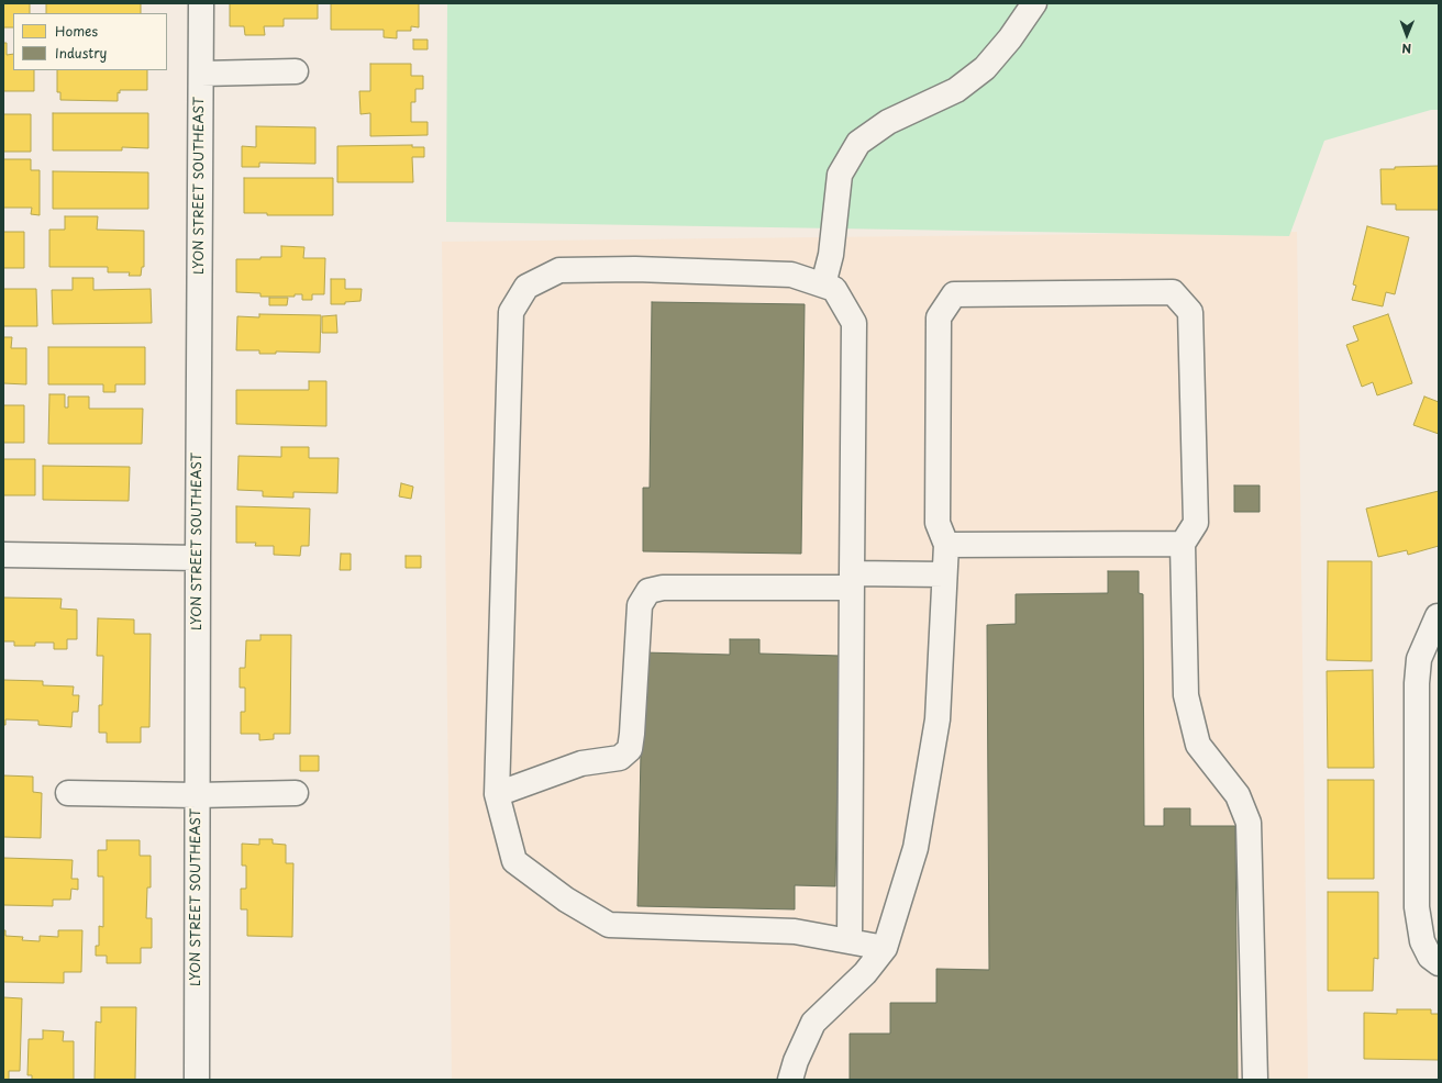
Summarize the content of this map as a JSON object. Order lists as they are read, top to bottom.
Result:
{
  "streets": {
    "street": ["LYON STREET SOUTHEAST"]
  },
  "legend": ["Homes", "Industry"],
  "north": "bottom"
}
